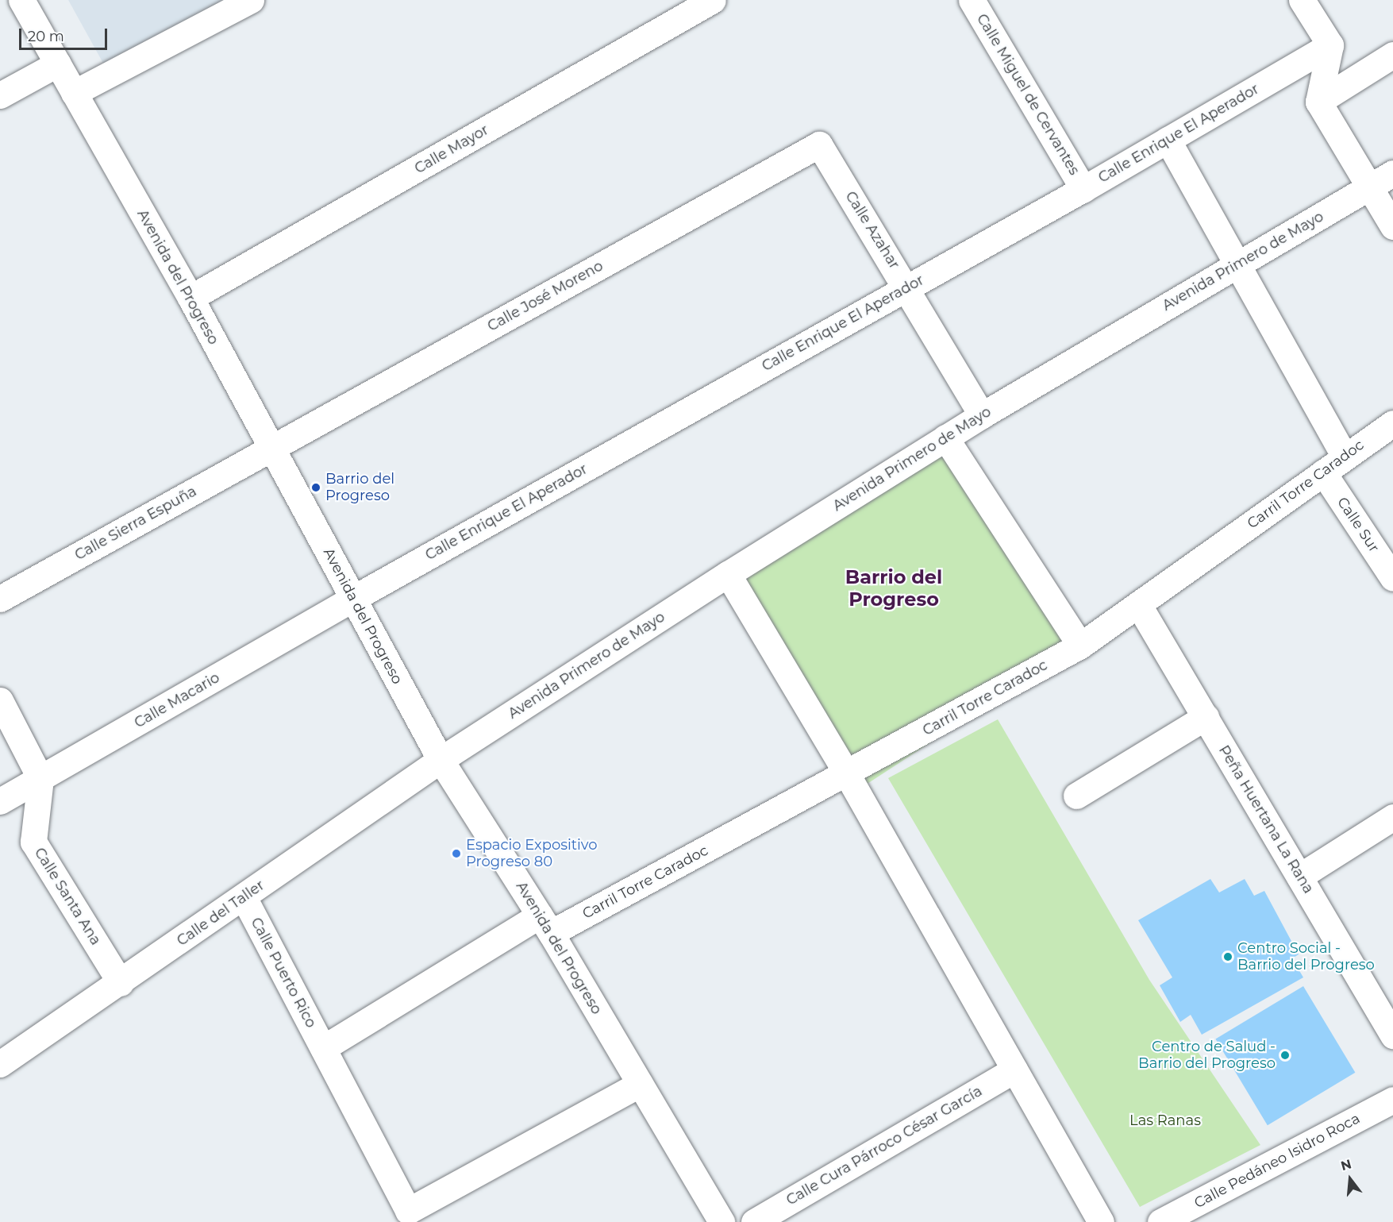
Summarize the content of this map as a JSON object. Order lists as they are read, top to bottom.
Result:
{
  "streets": {
    "street": [
      "Calle Miguel de Cervantes",
      "Calle Enrique El Aperador",
      "Calle Mayor",
      "Calle Azahar",
      "Avenida Primero de Mayo",
      "Avenida del Progreso",
      "Calle José Moreno",
      "Carril Torre Caradoc",
      "Calle Sierra Espuña",
      "Calle Sur",
      "Calle Macario",
      "Peña Huertana La Rana",
      "Calle Santa Ana",
      "Calle del Taller",
      "Calle Puerto Rico",
      "Calle Cura Párroco César García",
      "Calle Pedáneo Isidro Roca"
    ]
  },
  "crossings": [
    ["Calle Miguel de Cervantes", "Calle Enrique El Aperador"],
    ["Calle Enrique El Aperador", "Calle Azahar"],
    ["Calle Enrique El Aperador", "Avenida del Progreso"],
    ["Calle Enrique El Aperador", "Calle Macario"],
    ["Calle Mayor", "Avenida del Progreso"],
    ["Calle Azahar", "Avenida Primero de Mayo"],
    ["Calle Azahar", "Calle José Moreno"],
    ["Avenida Primero de Mayo", "Avenida del Progreso"],
    ["Avenida Primero de Mayo", "Calle del Taller"],
    ["Avenida del Progreso", "Calle José Moreno"],
    ["Avenida del Progreso", "Carril Torre Caradoc"],
    ["Avenida del Progreso", "Calle Sierra Espuña"],
    ["Avenida del Progreso", "Calle Macario"],
    ["Avenida del Progreso", "Calle del Taller"],
    ["Avenida del Progreso", "Calle Puerto Rico"],
    ["Calle José Moreno", "Calle Sierra Espuña"],
    ["Carril Torre Caradoc", "Calle Sur"],
    ["Carril Torre Caradoc", "Peña Huertana La Rana"],
    ["Carril Torre Caradoc", "Calle Puerto Rico"],
    ["Calle Macario", "Calle Santa Ana"],
    ["Calle Santa Ana", "Calle del Taller"],
    ["Calle del Taller", "Calle Puerto Rico"]
  ],
  "districts": ["Barrio del Progreso"],
  "parks": ["Las Ranas"],
  "places": [
    "Barrio del Progreso",
    "Espacio Expositivo Progreso 80",
    "Centro Social - Barrio del Progreso",
    "Centro de Salud - Barrio del Progreso"
  ],
  "scale_bar": "20 m",
  "north": "top"
}
